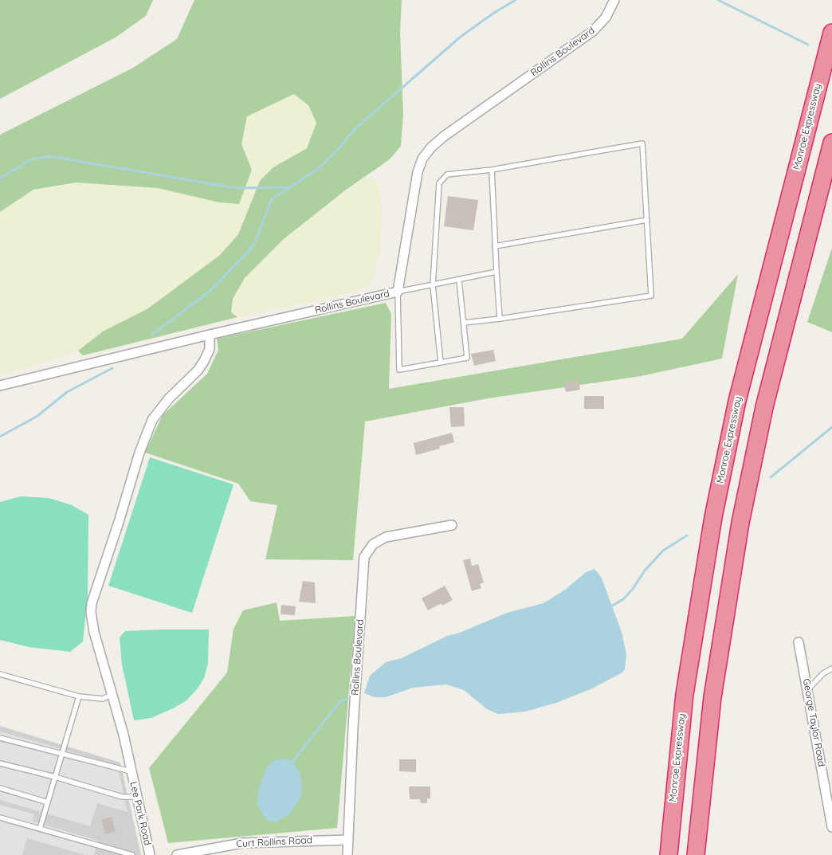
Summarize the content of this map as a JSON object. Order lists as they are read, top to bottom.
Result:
{
  "streets": {
    "highway": ["Monroe Expressway"],
    "street": [
      "Rollins Boulevard",
      "George Taylor Road",
      "Lee Park Road",
      "Curt Rollins Road"
    ]
  },
  "crossings": [
    ["Rollins Boulevard", "Lee Park Road"],
    ["Rollins Boulevard", "Curt Rollins Road"]
  ]
}
